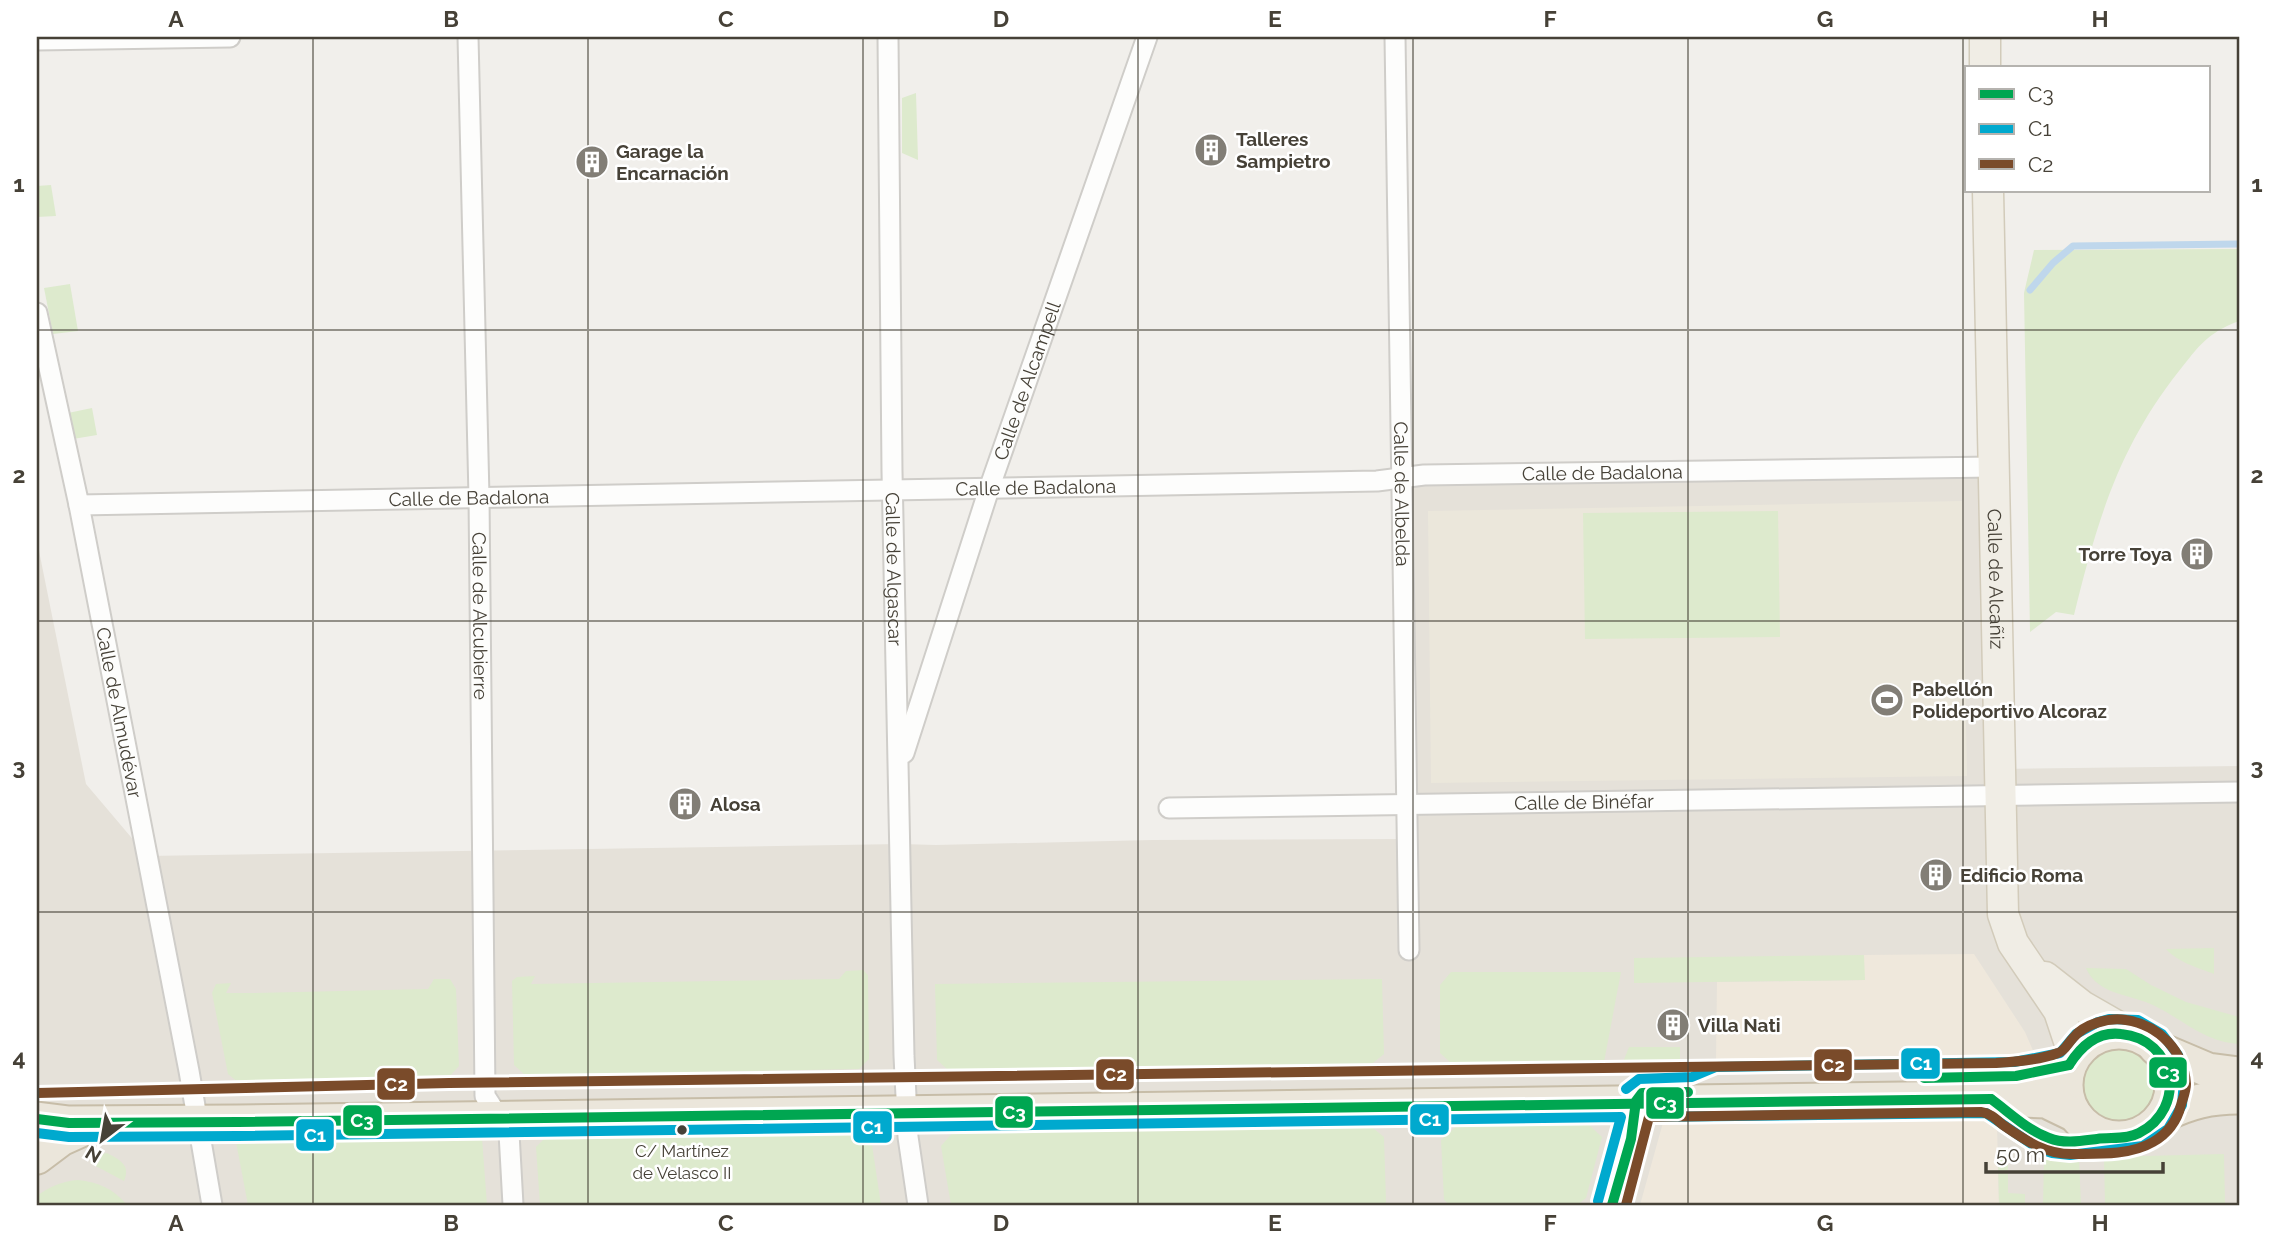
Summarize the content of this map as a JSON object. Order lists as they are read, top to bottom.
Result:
{
  "streets": {
    "main road": ["Calle de Alcañiz"],
    "street": [
      "Calle de Alcampell",
      "Calle de Badalona",
      "Calle de Albelda",
      "Calle de Algascar",
      "Calle de Alcubierre",
      "Calle de Almudévar",
      "Calle de Binéfar"
    ]
  },
  "crossings": [
    ["Calle de Alcampell", "Calle de Badalona"],
    ["Calle de Alcampell", "Calle de Algascar"],
    ["Calle de Badalona", "Calle de Albelda"],
    ["Calle de Badalona", "Calle de Algascar"],
    ["Calle de Badalona", "Calle de Alcañiz"],
    ["Calle de Badalona", "Calle de Alcubierre"],
    ["Calle de Badalona", "Calle de Almudévar"],
    ["Calle de Albelda", "Calle de Binéfar"],
    ["Calle de Alcañiz", "Calle de Binéfar"]
  ],
  "places": {
    "building": [
      "Talleres Sampietro",
      "Garage la Encarnación",
      "Torre Toya",
      "Alosa",
      "Edificio Roma",
      "Villa Nati"
    ],
    "sports": ["Pabellón Polideportivo Alcoraz"],
    "other": ["C/ Martínez de Velasco II"]
  },
  "lines": ["transit line C1", "transit line C2", "transit line C3"],
  "legend": ["C3", "C1", "C2"],
  "scale_bar": "50 m",
  "north": "bottom left",
  "grid": {
    "columns": [
      "A",
      "B",
      "C",
      "D",
      "E",
      "F",
      "G",
      "H"
    ],
    "rows": [
      "1",
      "2",
      "3",
      "4"
    ]
  }
}
